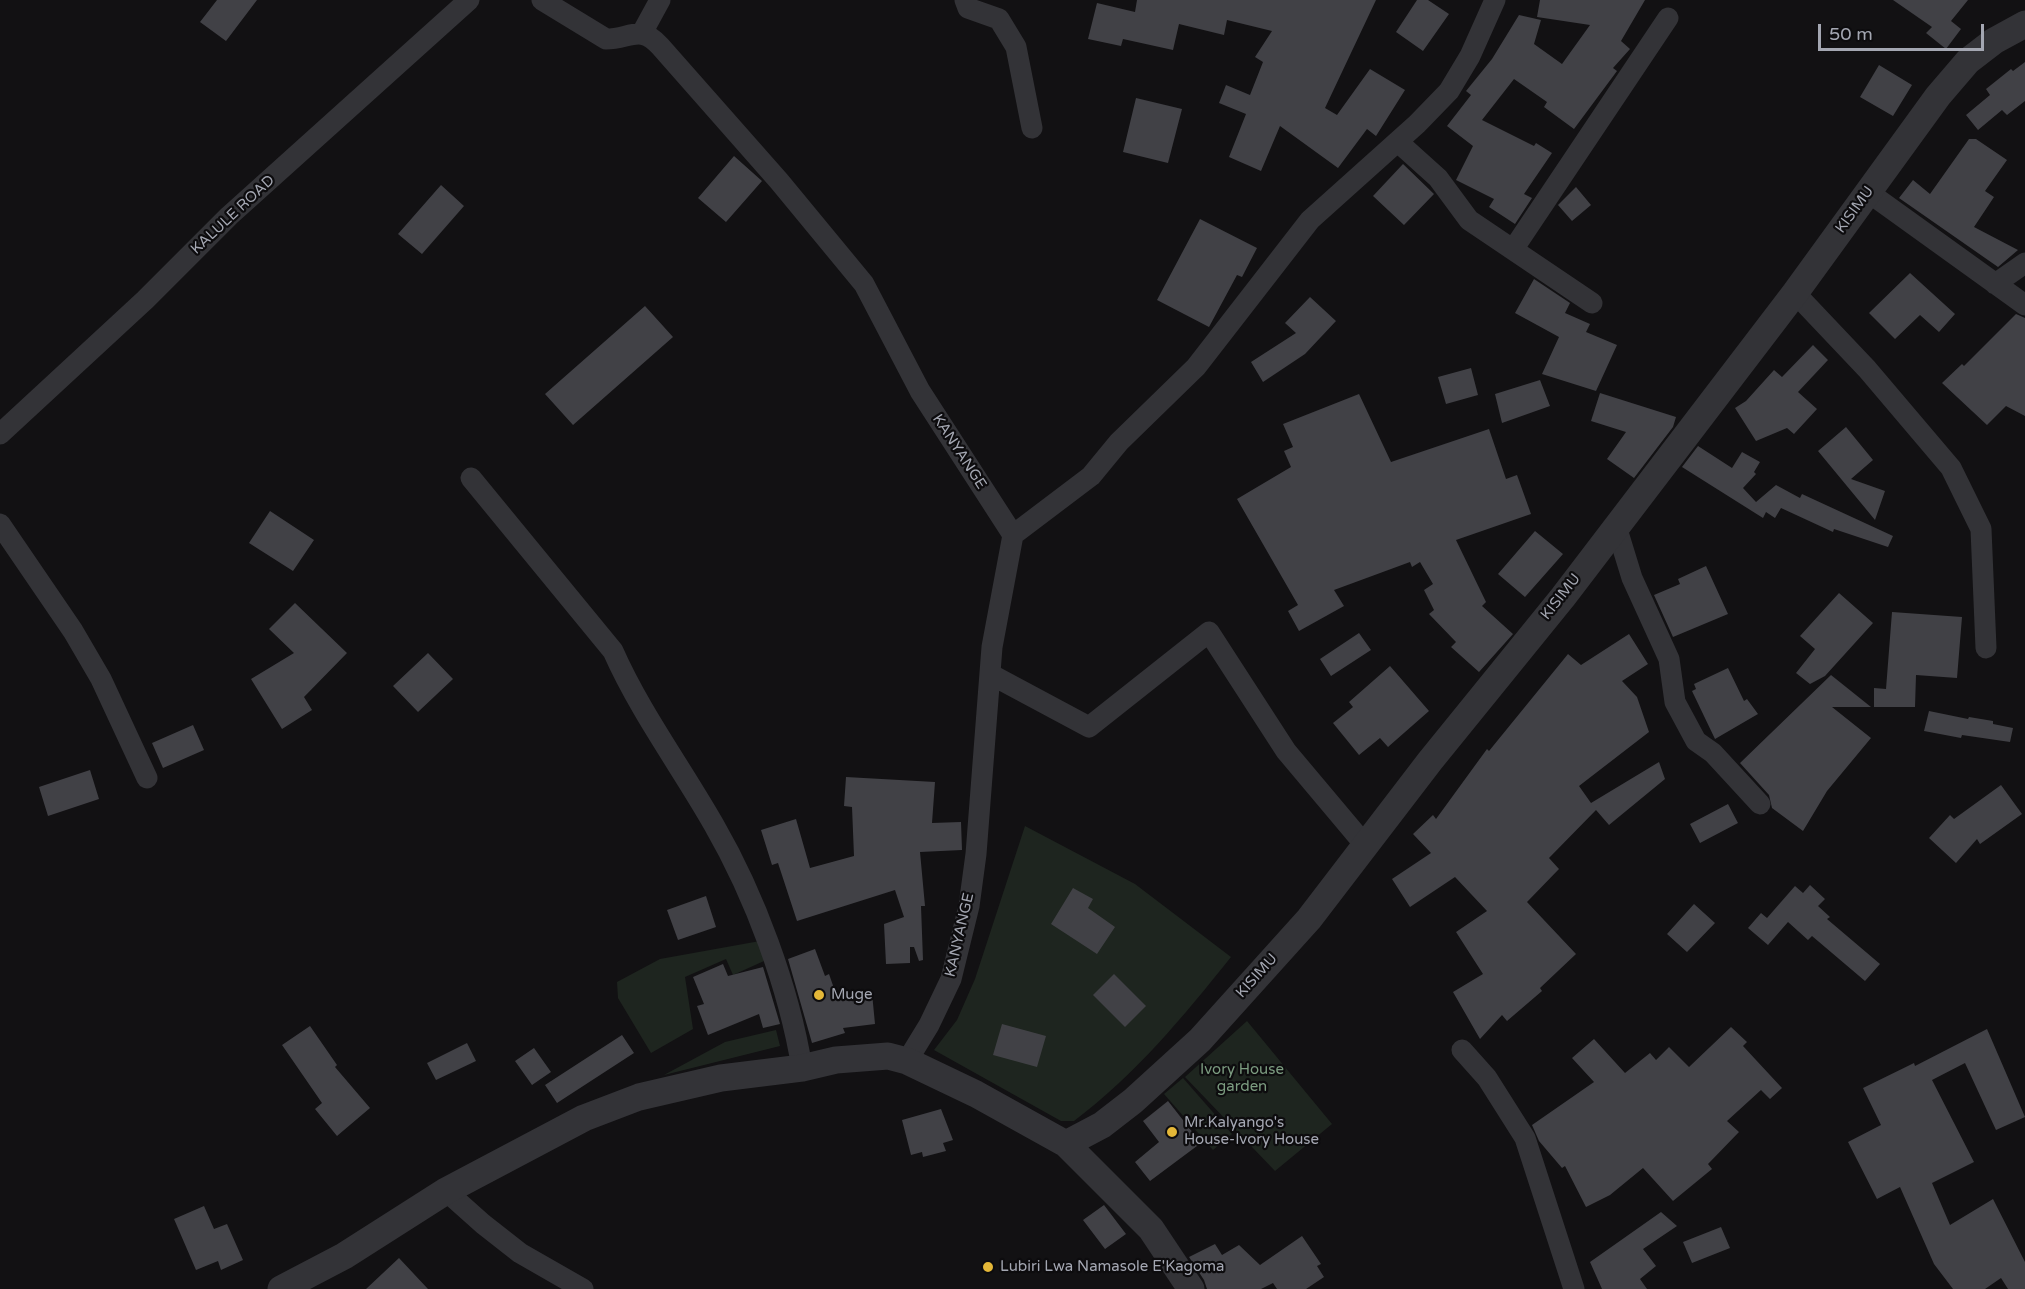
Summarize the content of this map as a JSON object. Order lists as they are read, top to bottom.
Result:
{
  "streets": {
    "street": ["KISIMU", "KALULE ROAD", "KANYANGE"]
  },
  "parks": ["Ivory House garden"],
  "places": ["Muge", "Mr.Kalyango's House-Ivory House", "Lubiri Lwa Namasole E'Kagoma"],
  "scale_bar": "50 m"
}
